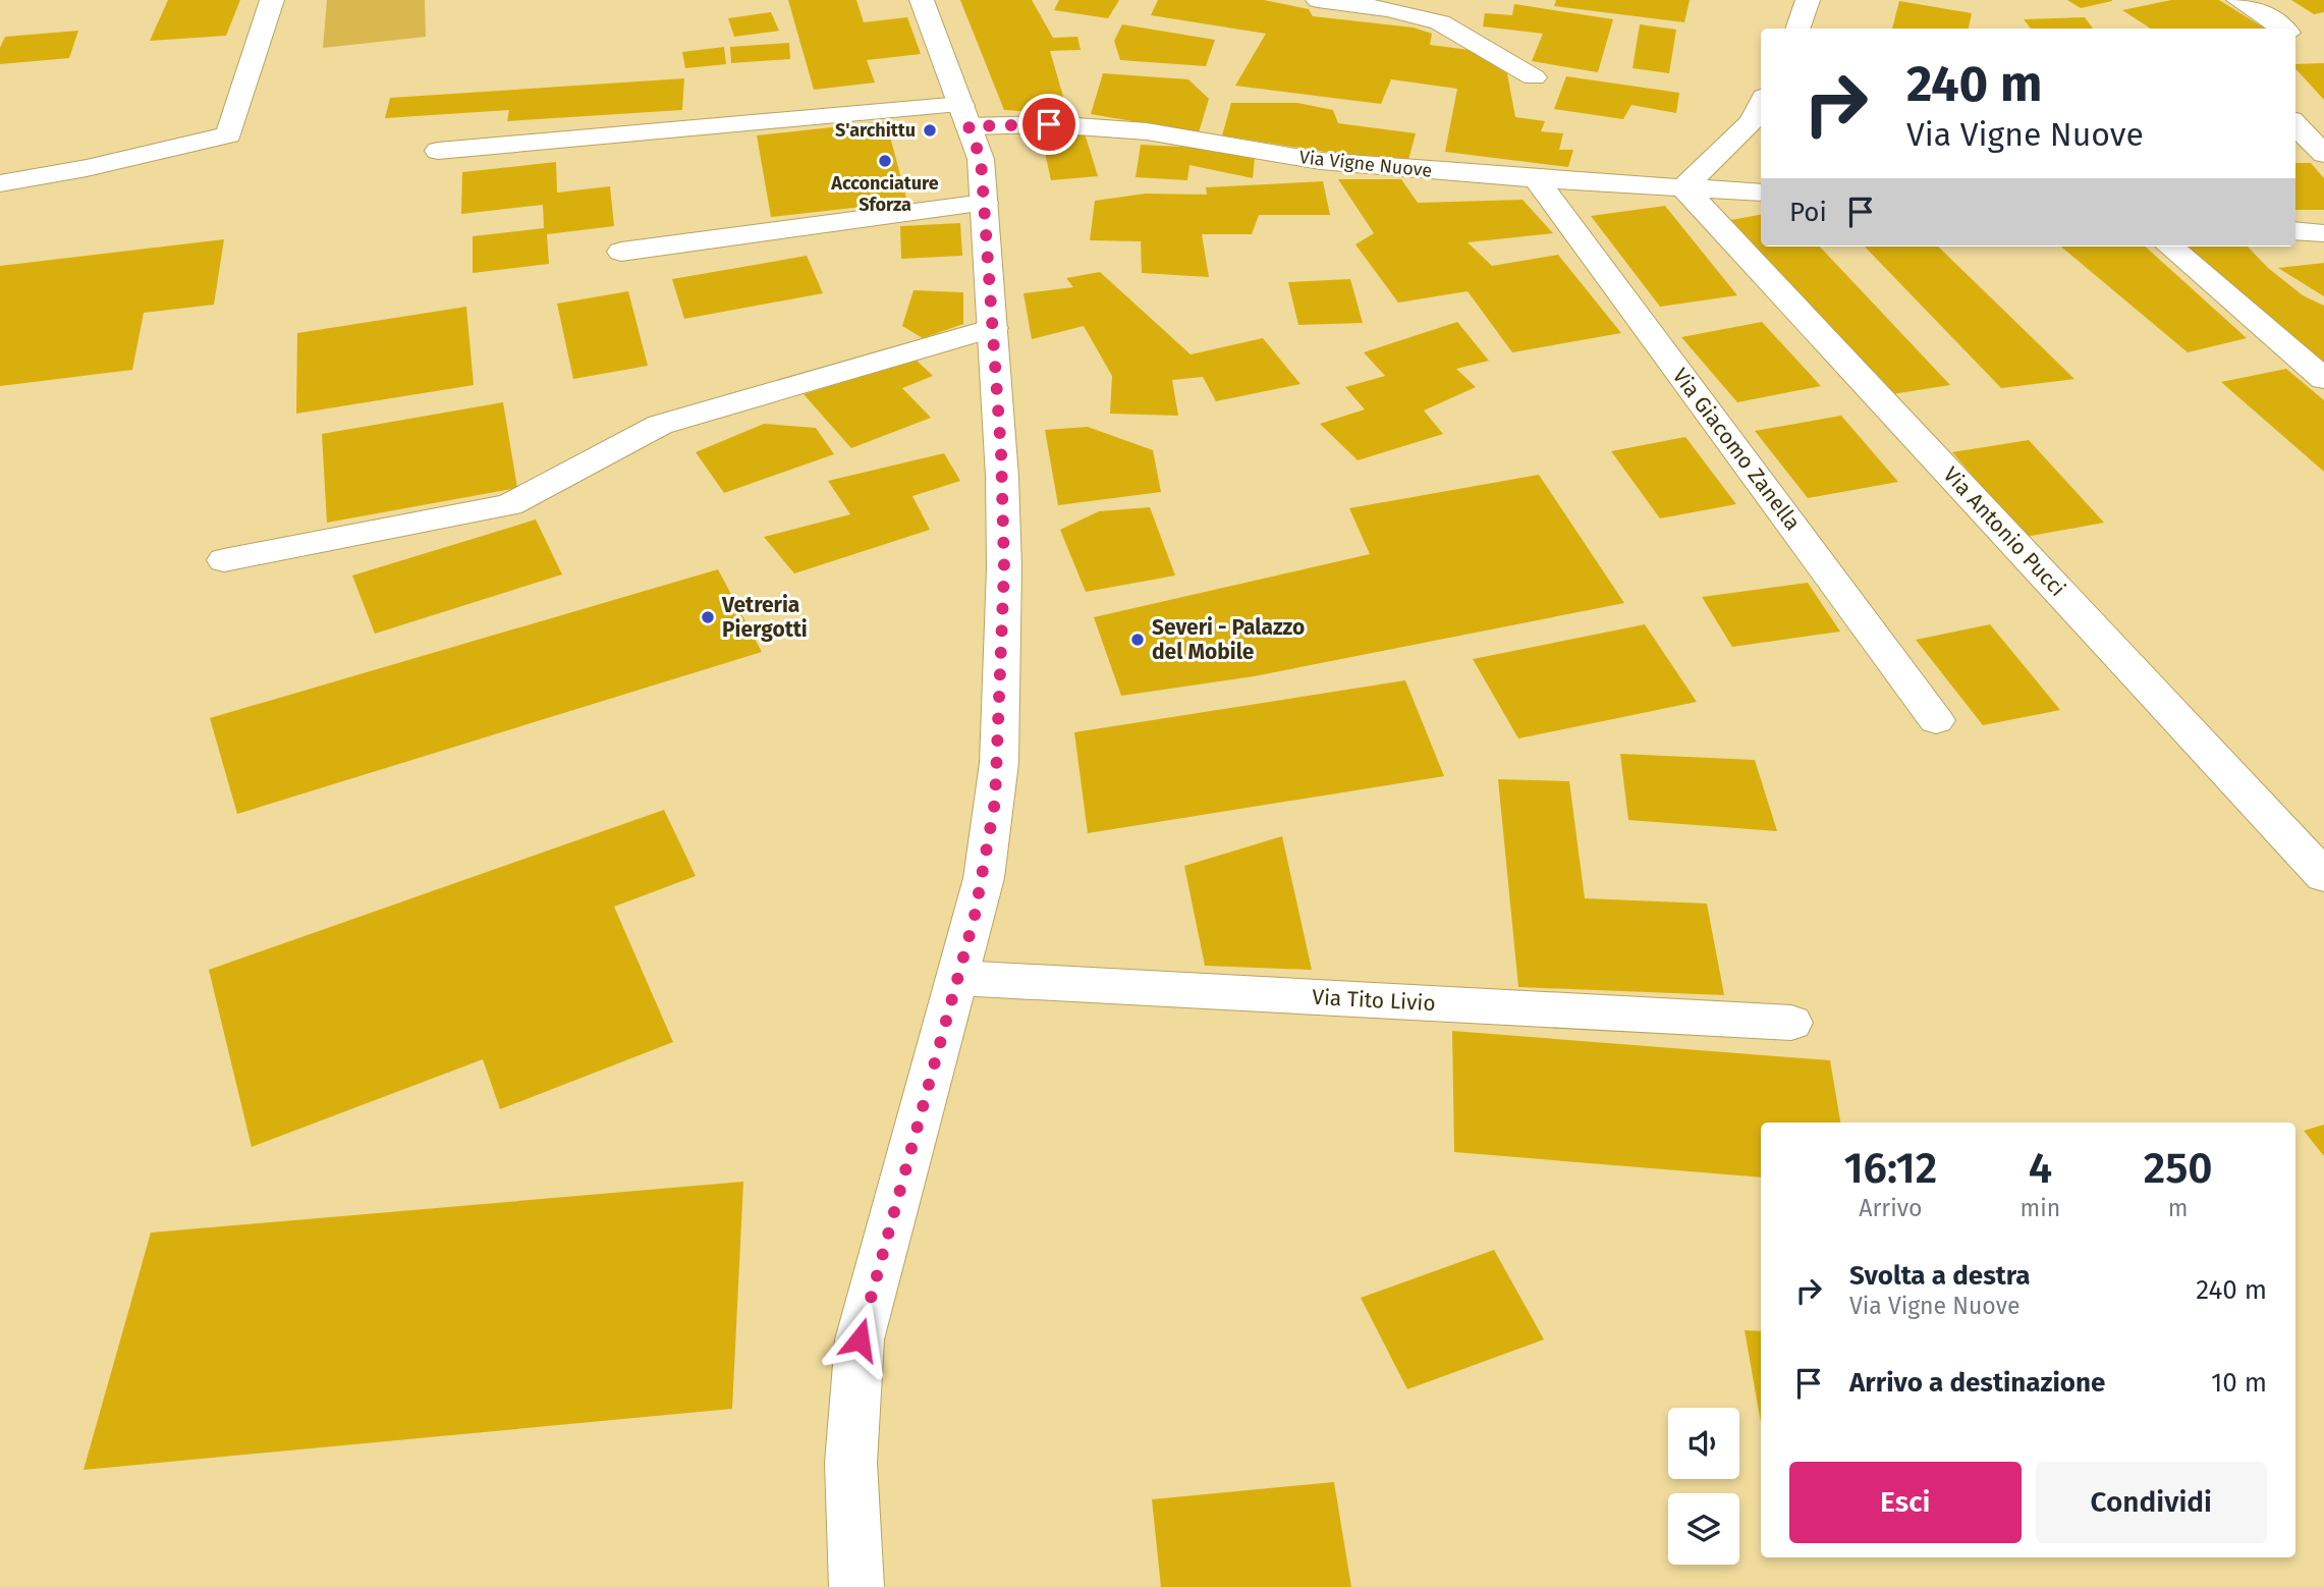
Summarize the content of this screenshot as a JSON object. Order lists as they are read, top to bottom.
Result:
{
  "streets": {
    "street": [
      "Via Vigne Nuove",
      "Via Giacomo Zanella",
      "Via Antonio Pucci",
      "Via Tito Livio"
    ]
  },
  "crossings": [
    ["Via Vigne Nuove", "Via Giacomo Zanella"],
    ["Via Vigne Nuove", "Via Antonio Pucci"]
  ],
  "places": [
    "S'archittu",
    "Acconciature Sforza",
    "Vetreria Piergotti",
    "Severi - Palazzo del Mobile"
  ],
  "page": {
    "turn": ["240 m", "Via Vigne Nuove"],
    "then": "Poi",
    "eta": [
      "16:12",
      "Arrivo",
      "4",
      "min",
      "250",
      "m"
    ],
    "list": [
      {
        "name": "Svolta a destra",
        "note": "Via Vigne Nuove",
        "value": "240 m"
      },
      {
        "name": "Arrivo a destinazione",
        "value": "10 m"
      }
    ],
    "buttons": ["Esci", "Condividi"]
  }
}
